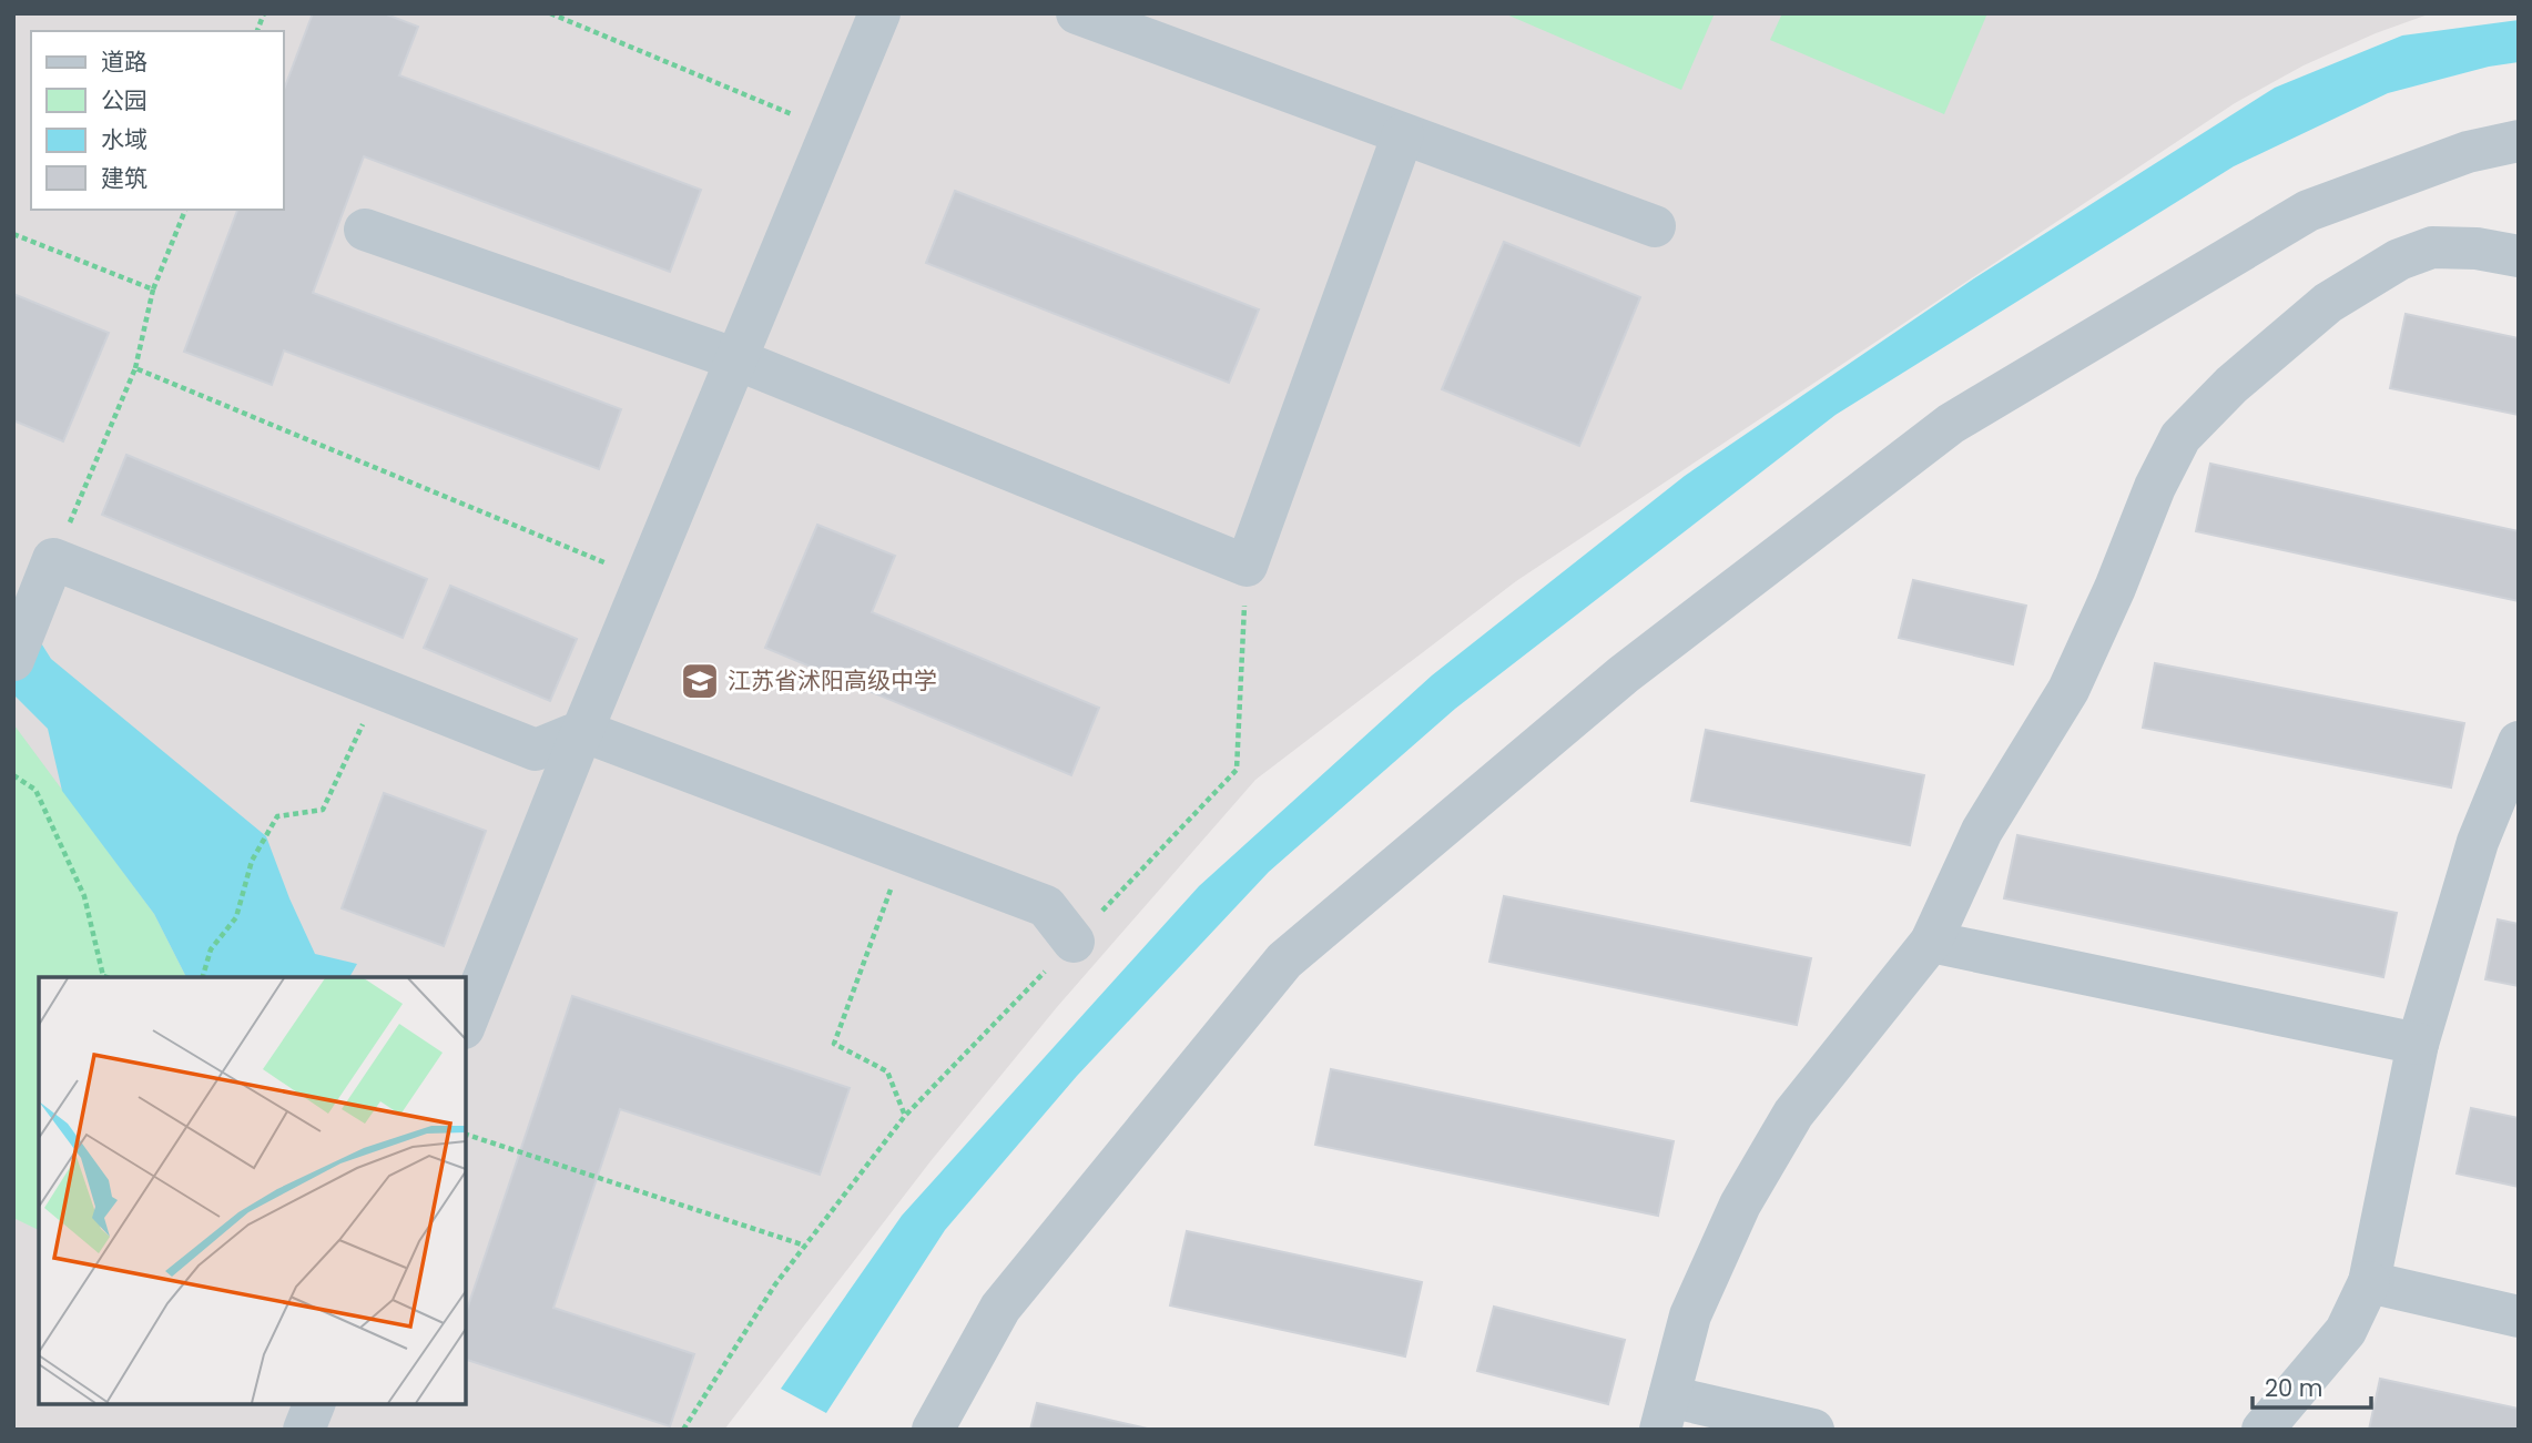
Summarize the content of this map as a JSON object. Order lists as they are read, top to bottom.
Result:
{
  "places": {
    "school or university": ["江苏省沭阳高级中学"]
  },
  "legend": [
    "道路",
    "公园",
    "水域",
    "建筑"
  ],
  "scale_bar": "20 m"
}
